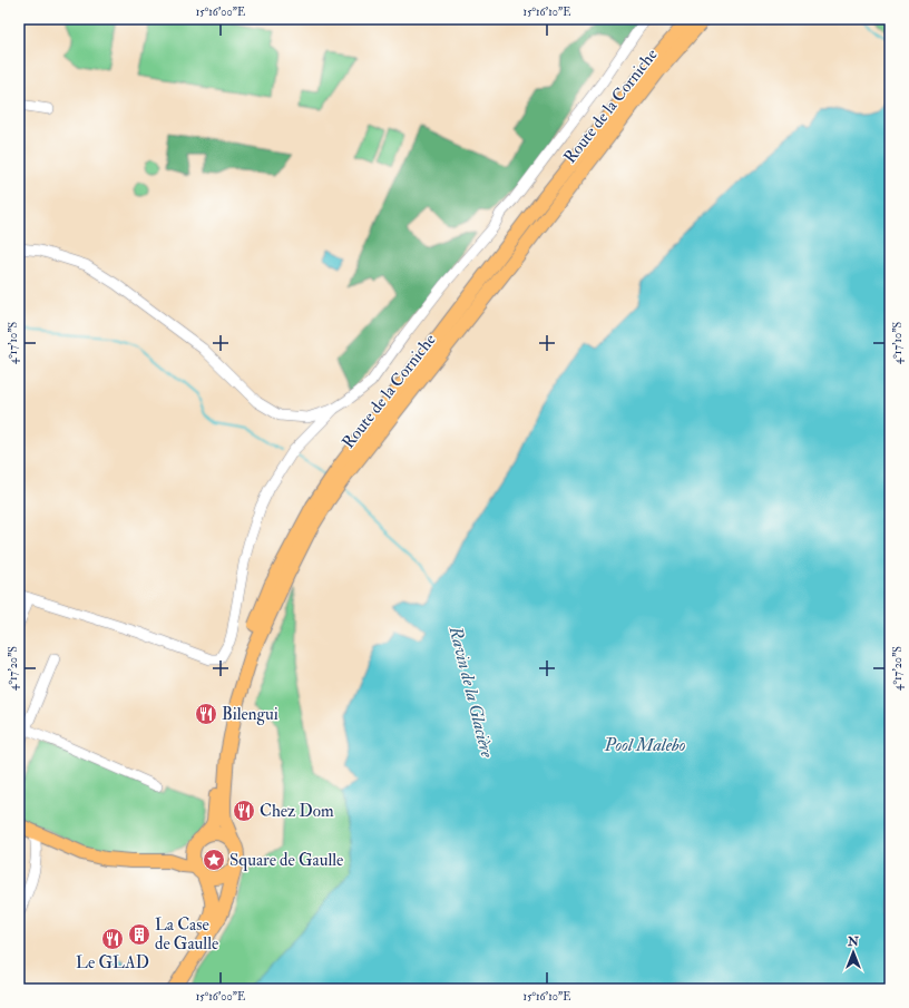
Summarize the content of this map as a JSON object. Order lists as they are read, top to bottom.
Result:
{
  "streets": {
    "main road": ["Route de la Corniche"]
  },
  "water": ["Ravin de la Glacière", "Pool Malebo"],
  "places": {
    "restaurant": ["Bilengui", "Chez Dom", "Le GLAD"],
    "place": ["Square de Gaulle"],
    "building": ["La Case de Gaulle"]
  },
  "north": "top",
  "coordinates": [
    "15°16'00\"E",
    "15°16'10\"E",
    "4°17'10\"S",
    "4°17'20\"S"
  ]
}
